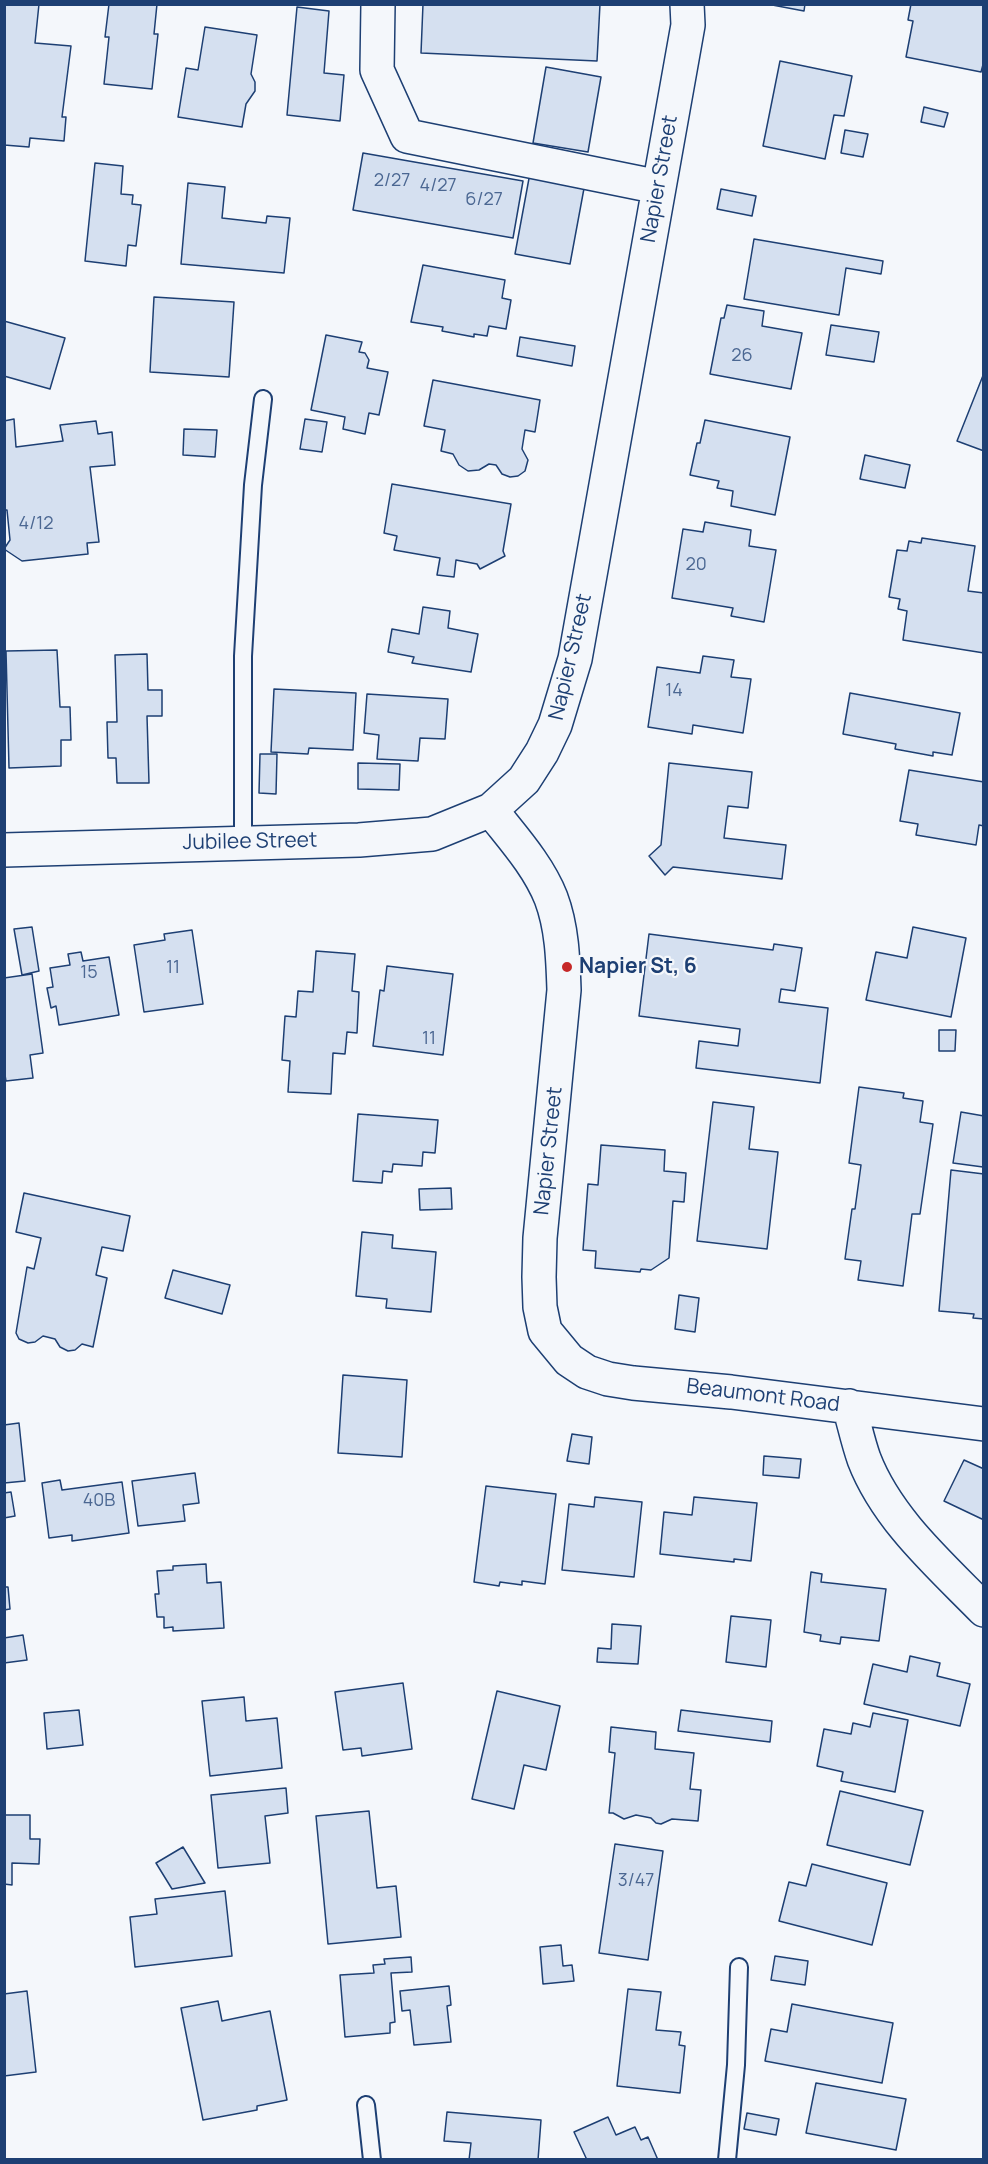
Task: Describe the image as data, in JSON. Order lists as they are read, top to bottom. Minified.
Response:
{"streets":{"street":["Napier Street","Jubilee Street","Beaumont Road"]},"crossings":[["Napier Street","Jubilee Street"],["Napier Street","Beaumont Road"]],"places":["Napier St, 6"],"house_numbers":["2/27","4/27","6/27","26","4/12","20","14","11","15","11","40B","3/47"]}
